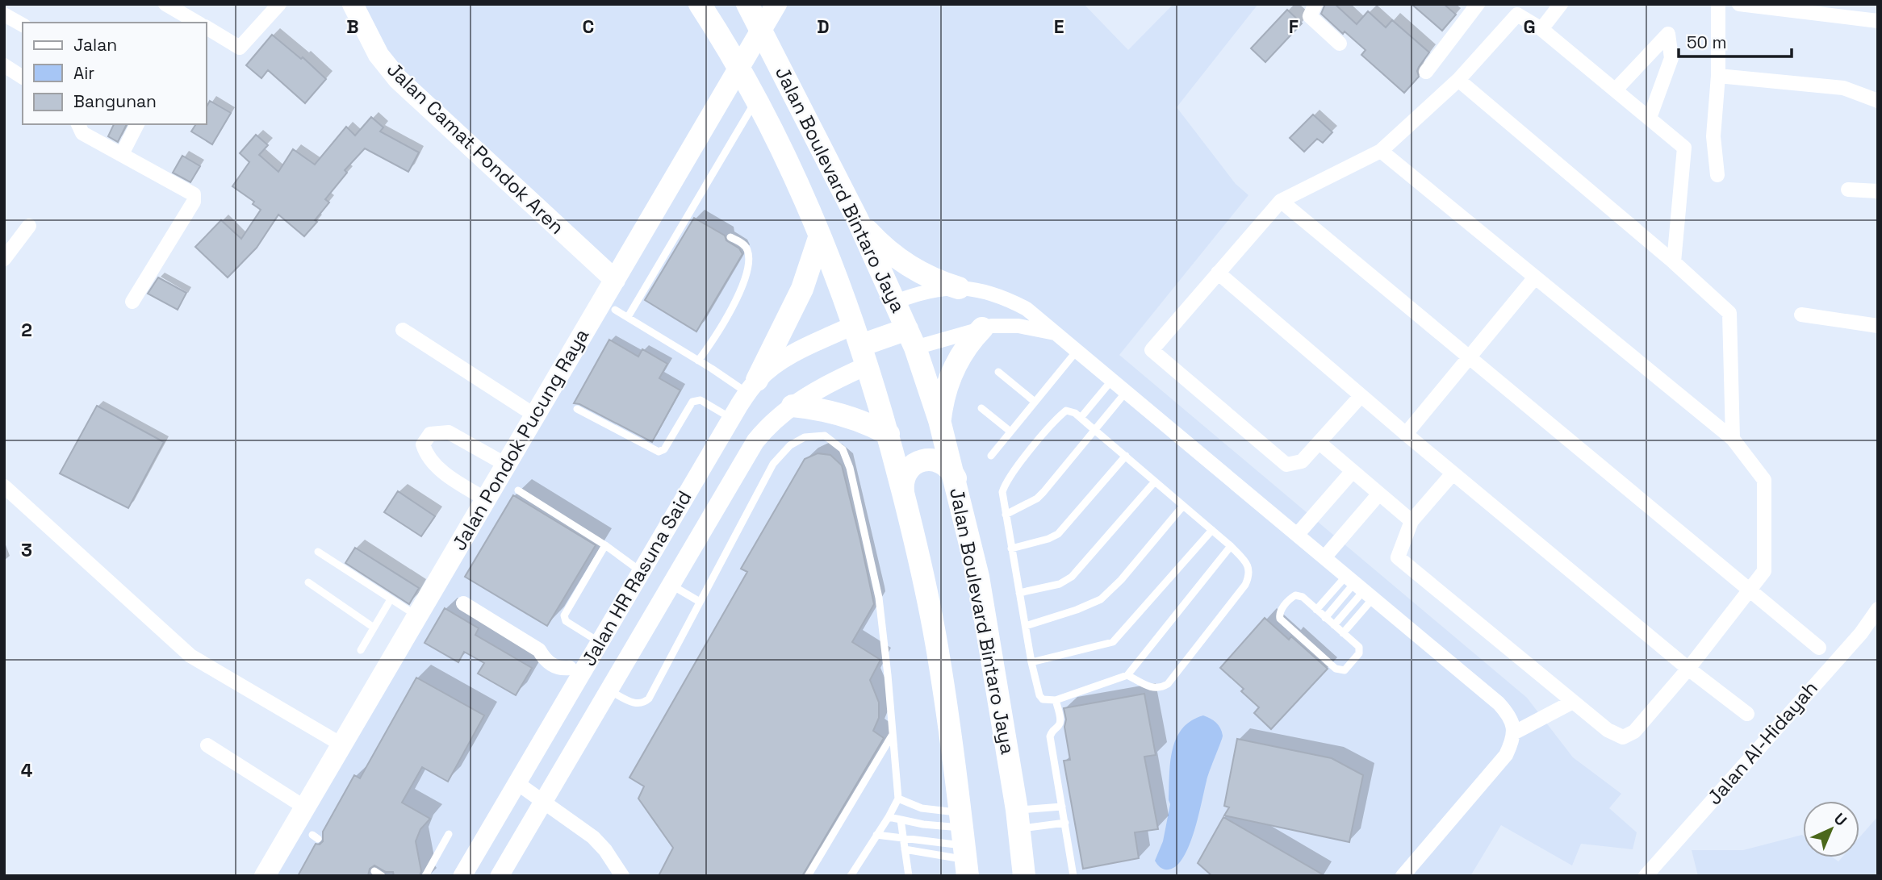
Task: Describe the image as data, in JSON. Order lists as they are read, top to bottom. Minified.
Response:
{"streets":{"main road":["Jalan Camat Pondok Aren","Jalan Boulevard Bintaro Jaya","Jalan Pondok Pucung Raya"],"street":["Jalan HR Rasuna Said","Jalan Al-Hidayah"]},"crossings":[["Jalan Camat Pondok Aren","Jalan Pondok Pucung Raya"],["Jalan Boulevard Bintaro Jaya","Jalan HR Rasuna Said"]],"legend":["Jalan","Air","Bangunan"],"scale_bar":"50 m","north":"top right","grid":{"columns":["B","C","D","E","F","G"],"rows":["2","3","4"]}}
